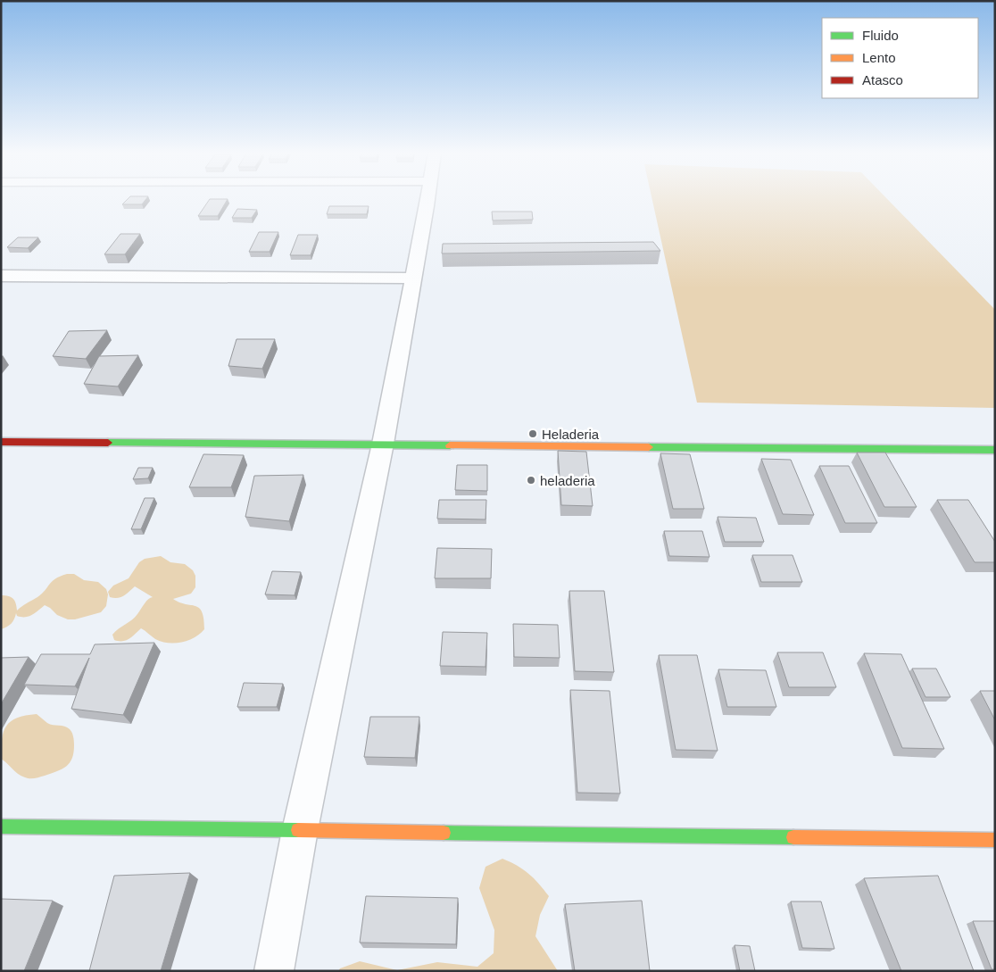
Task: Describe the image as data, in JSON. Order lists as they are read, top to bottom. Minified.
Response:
{"places":["Heladeria","heladeria"],"legend":["Fluido","Lento","Atasco"]}
